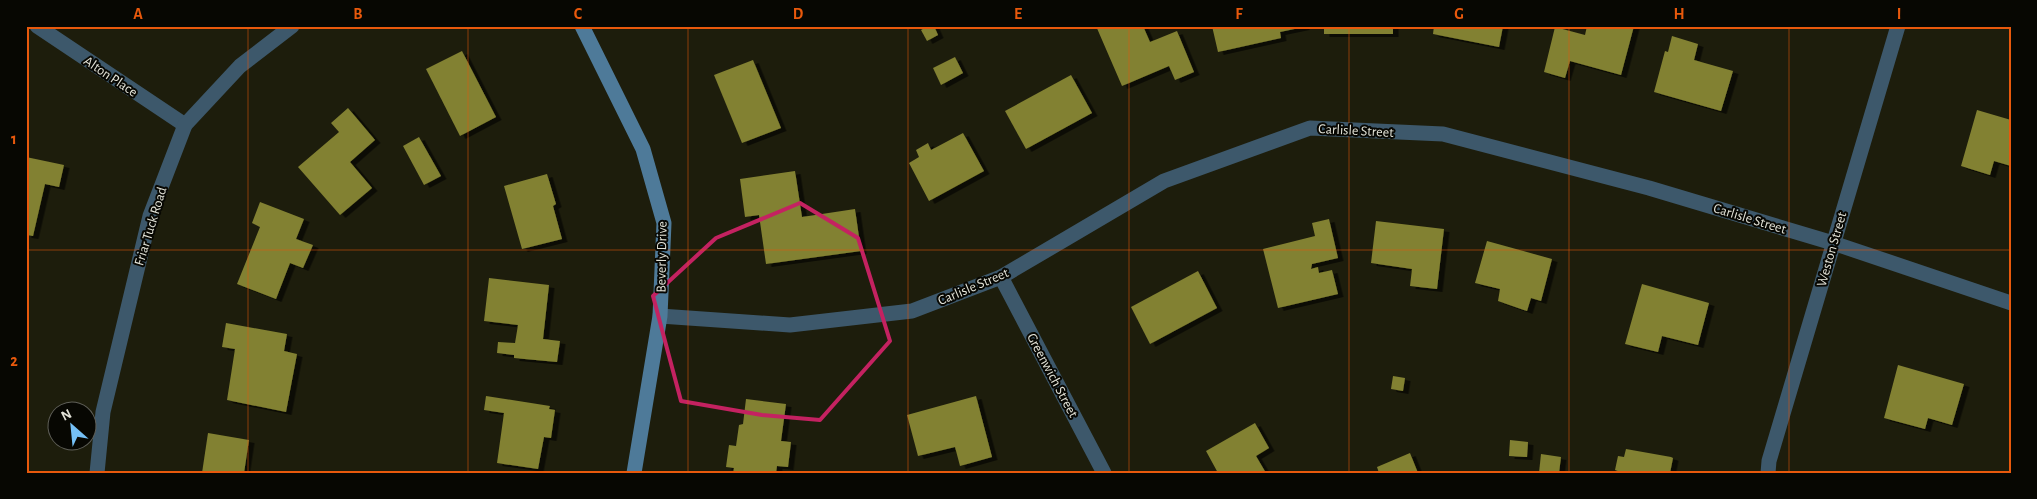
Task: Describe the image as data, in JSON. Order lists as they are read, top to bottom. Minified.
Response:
{"streets":{"street":["Alton Place","Carlisle Street","Friar Tuck Road","Weston Street","Beverly Drive","Greenwich Street"]},"crossings":[["Alton Place","Friar Tuck Road"],["Carlisle Street","Weston Street"],["Carlisle Street","Beverly Drive"],["Carlisle Street","Greenwich Street"]],"north":"top left","grid":{"columns":["A","B","C","D","E","F","G","H","I"],"rows":["1","2"]}}
